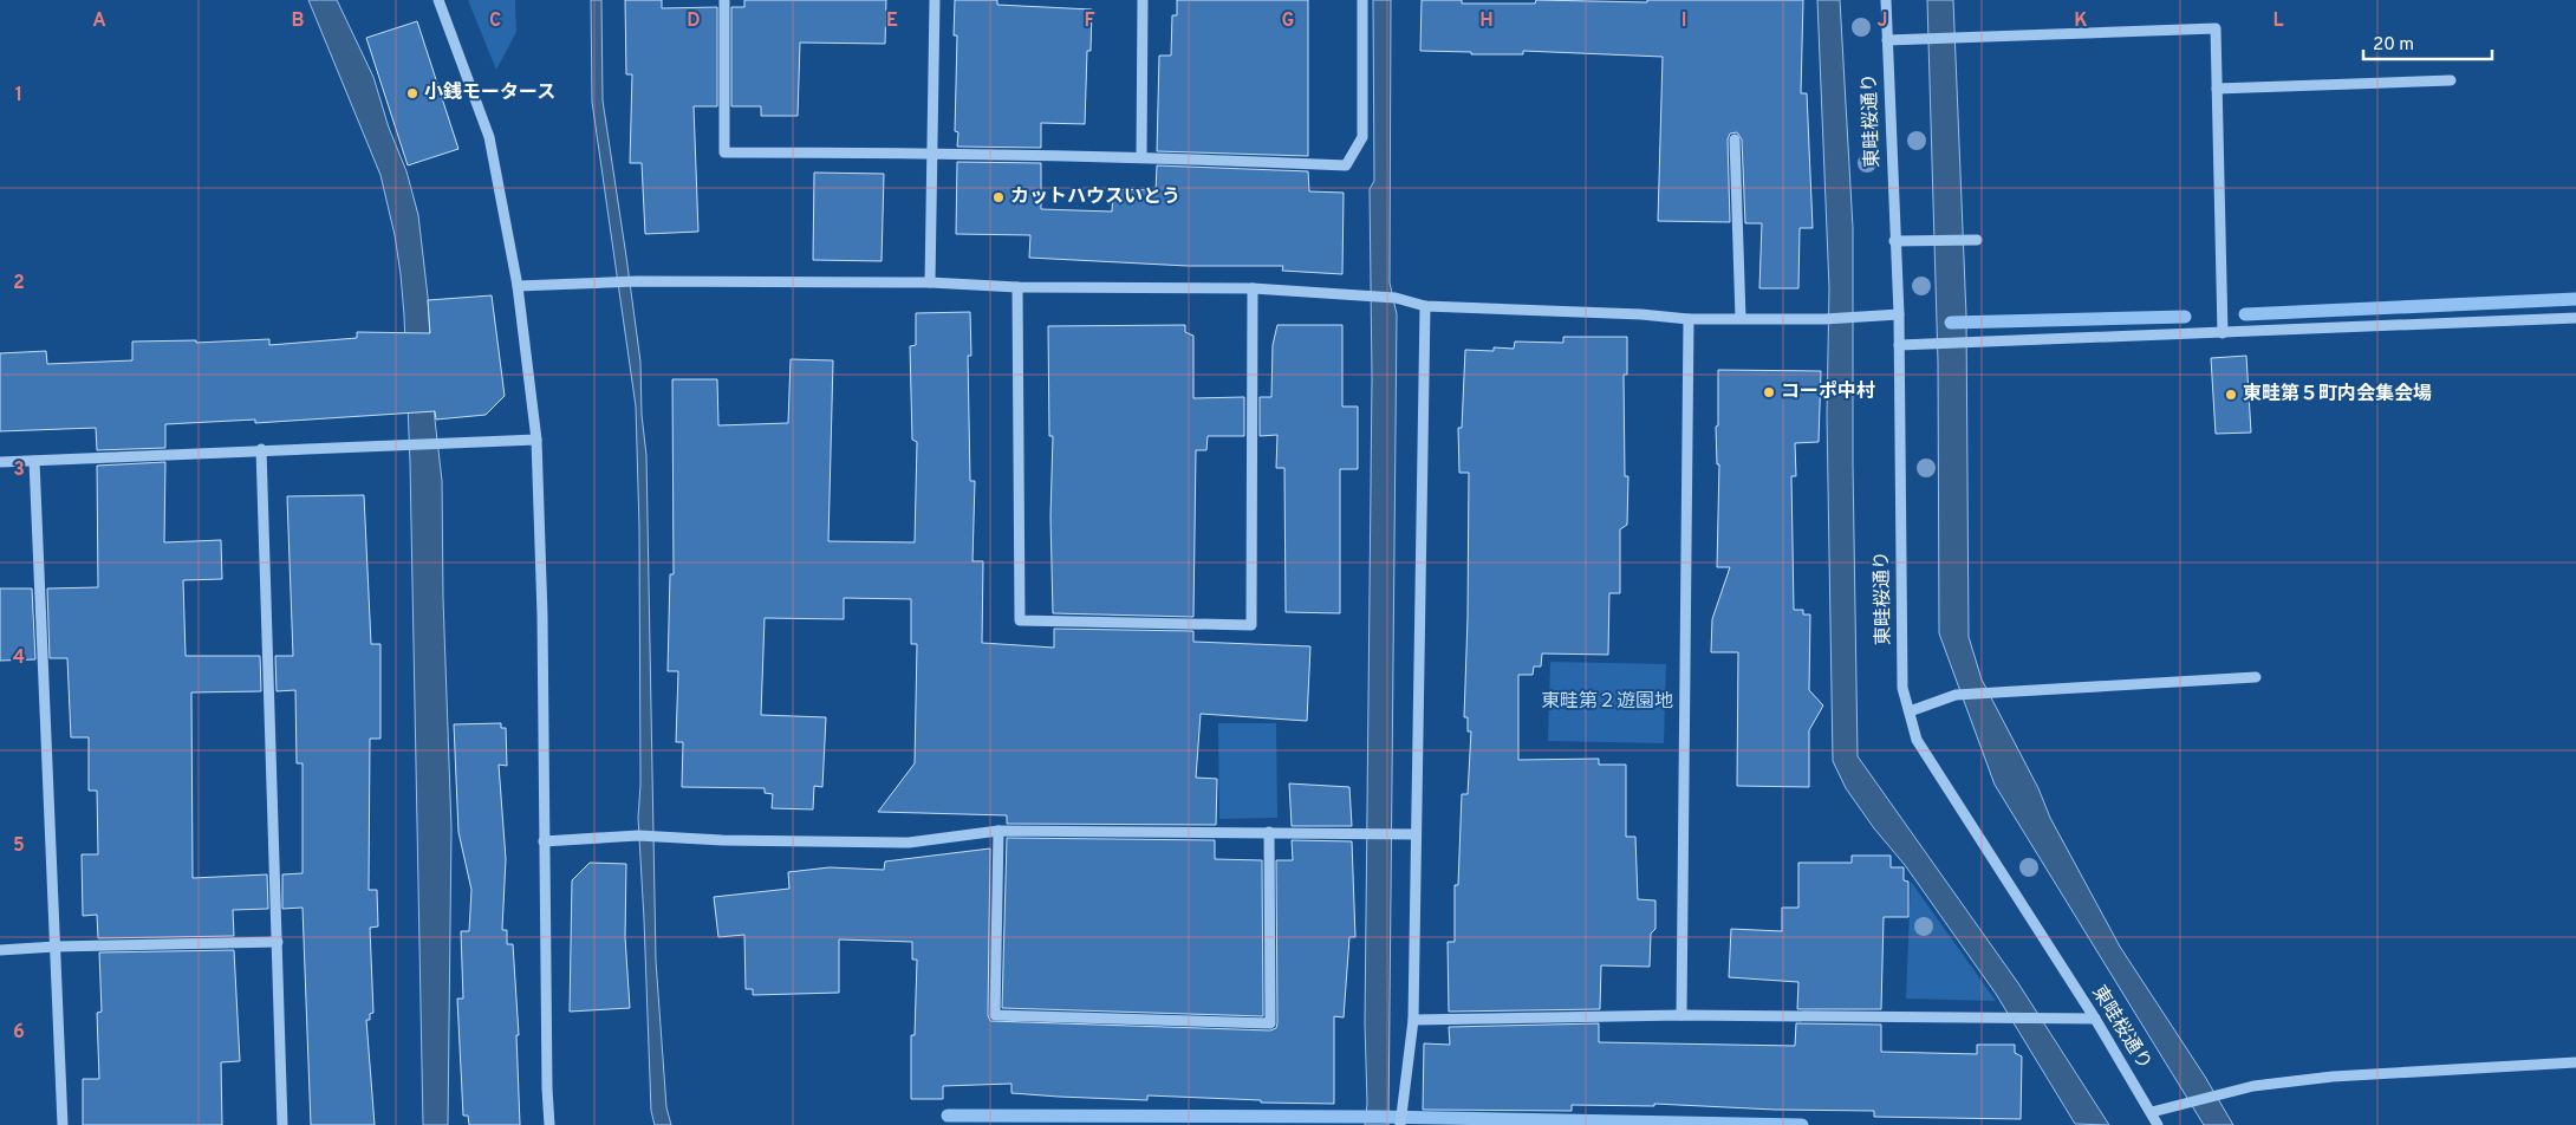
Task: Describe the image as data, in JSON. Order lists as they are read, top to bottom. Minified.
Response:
{"streets":{"street":["東畦桜通り"]},"parks":["東畦第２遊園地"],"places":["小銭モータース","カットハウスいとう","コーポ中村","東畦第５町内会集会場"],"scale_bar":"20 m","grid":{"columns":["A","B","C","D","E","F","G","H","I","J","K","L"],"rows":["1","2","3","4","5","6"]}}
